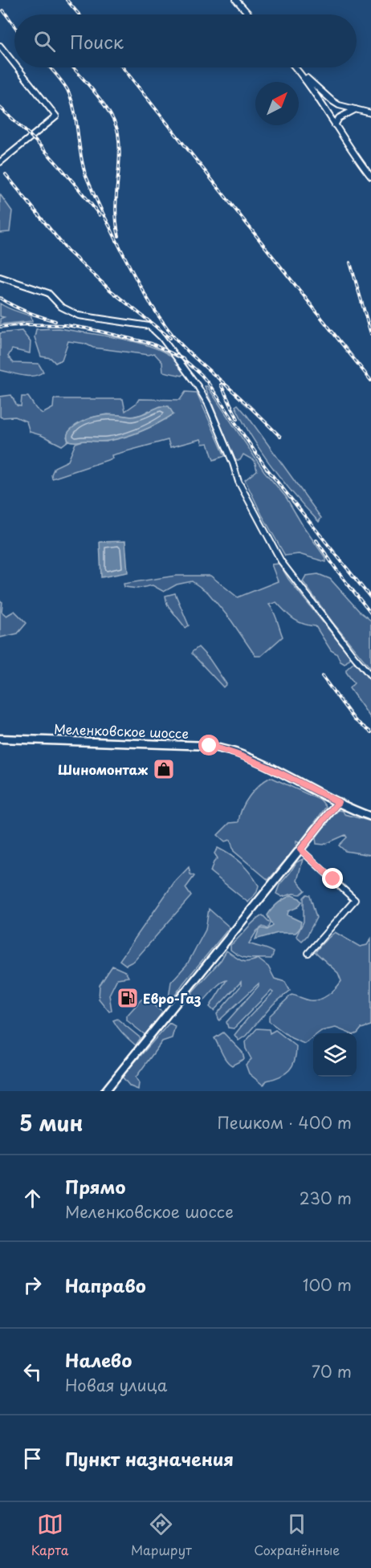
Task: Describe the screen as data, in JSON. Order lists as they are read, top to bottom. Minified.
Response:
{"streets":{"main road":["Меленковское шоссе"]},"places":{"shop":["Шиномонтаж"],"fuel station":["Евро-Газ"]},"north":"top right","page":{"search":"Поиск","heading":["5 мин","Пешком · 400 m"],"list":[["Прямо","Меленковское шоссе","230 m"],["Направо","100 m"],["Налево","Новая улица","70 m"],"Пункт назначения"],"nav":["Карта","Маршрут","Сохранённые"]}}
